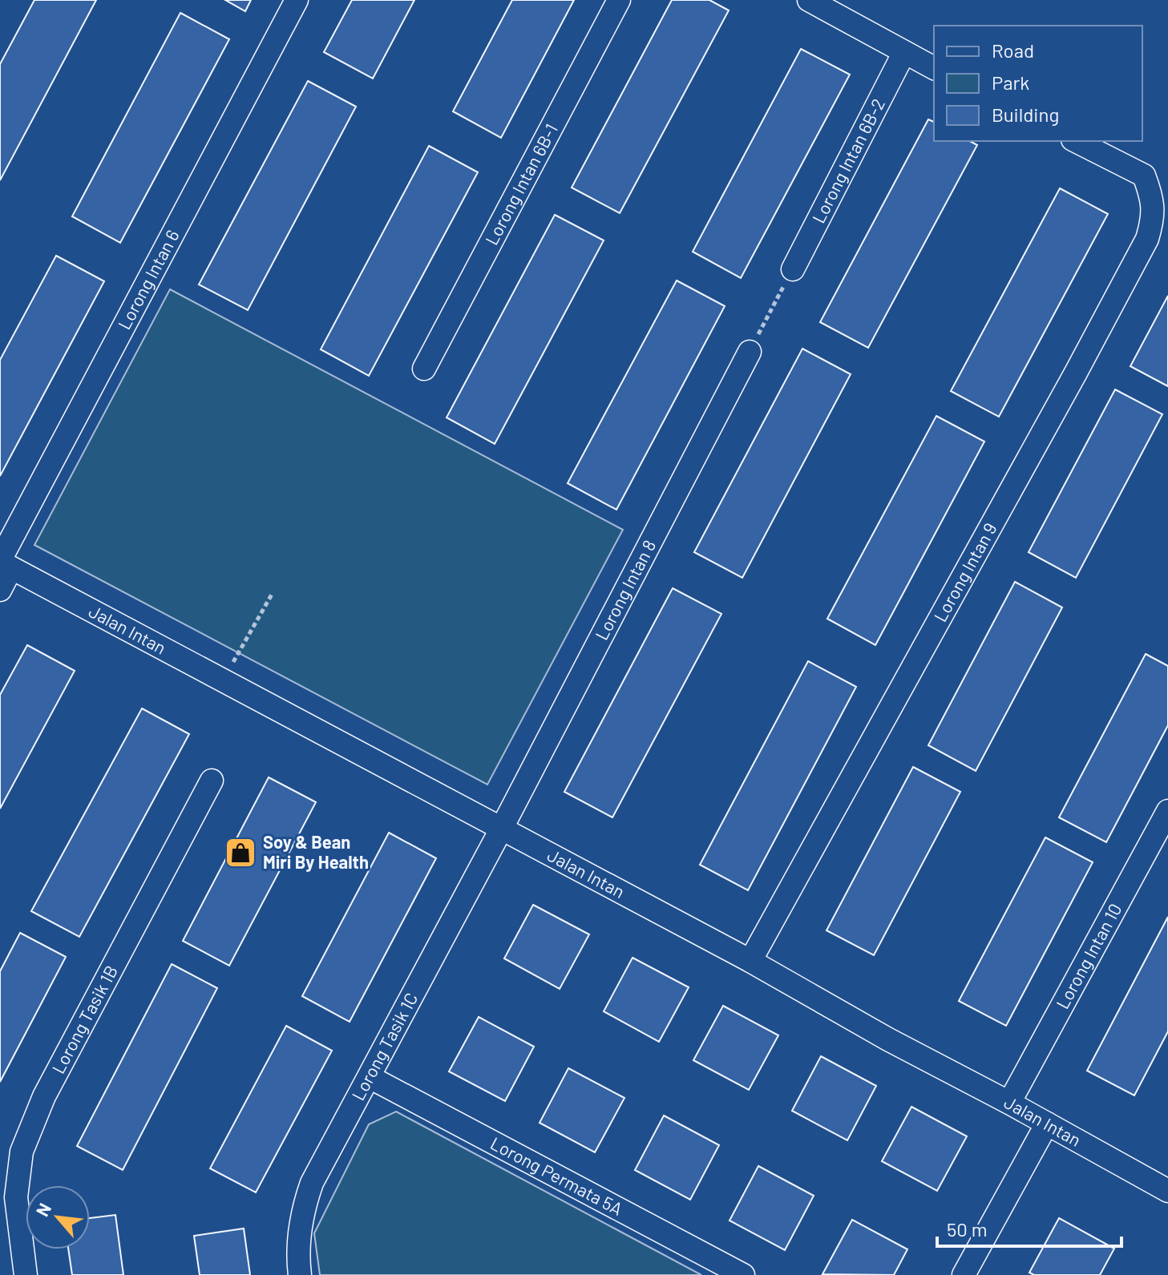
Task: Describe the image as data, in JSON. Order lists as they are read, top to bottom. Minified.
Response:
{"streets":{"street":["Lorong Intan 6B-2","Lorong Intan 6B-1","Lorong Intan 6","Lorong Intan 9","Lorong Intan 8","Jalan Intan","Lorong Intan 10","Lorong Tasik 1B","Lorong Tasik 1C","Lorong Permata 5A"]},"crossings":[["Lorong Intan 6","Jalan Intan"],["Lorong Intan 9","Jalan Intan"],["Lorong Intan 8","Jalan Intan"],["Lorong Intan 8","Lorong Tasik 1C"],["Jalan Intan","Lorong Intan 10"],["Jalan Intan","Lorong Tasik 1C"],["Lorong Tasik 1C","Lorong Permata 5A"]],"places":{"shop":["Soy & Bean Miri By Health"]},"legend":["Road","Park","Building"],"scale_bar":"50 m","north":"top left"}
